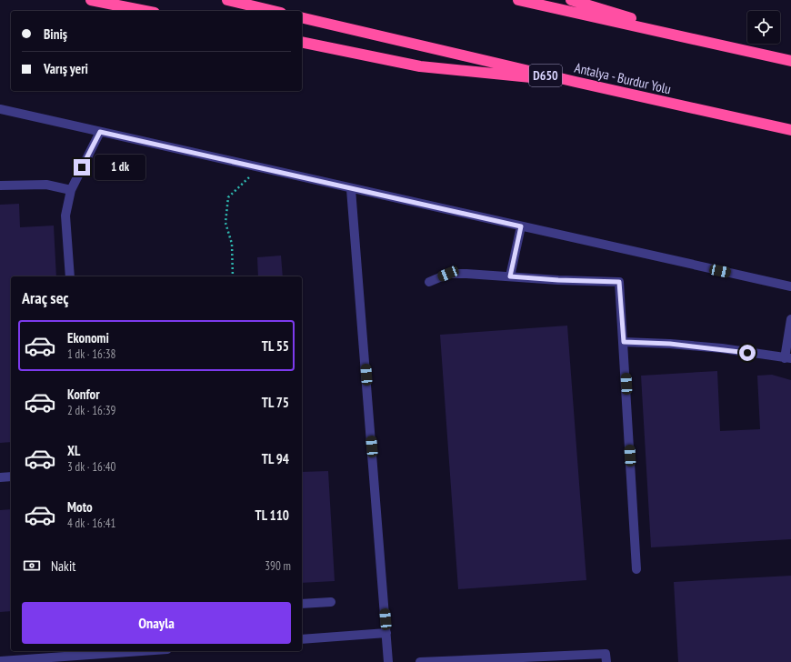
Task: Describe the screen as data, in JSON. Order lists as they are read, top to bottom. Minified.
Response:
{"streets":{"highway":["D650","Antalya - Burdur Yolu"]},"page":{"banner":["Biniş","Varış yeri"],"bubble":"1 dk","heading":"Araç seç","list":[{"name":"Ekonomi","note":"1 dk · 16:38","value":"TL 55"},{"name":"Konfor","note":"2 dk · 16:39","value":"TL 75"},{"name":"XL","note":"3 dk · 16:40","value":"TL 94"},{"name":"Moto","note":"4 dk · 16:41","value":"TL 110"}],"pay":["Nakit","390 m"],"buttons":"Onayla"}}
